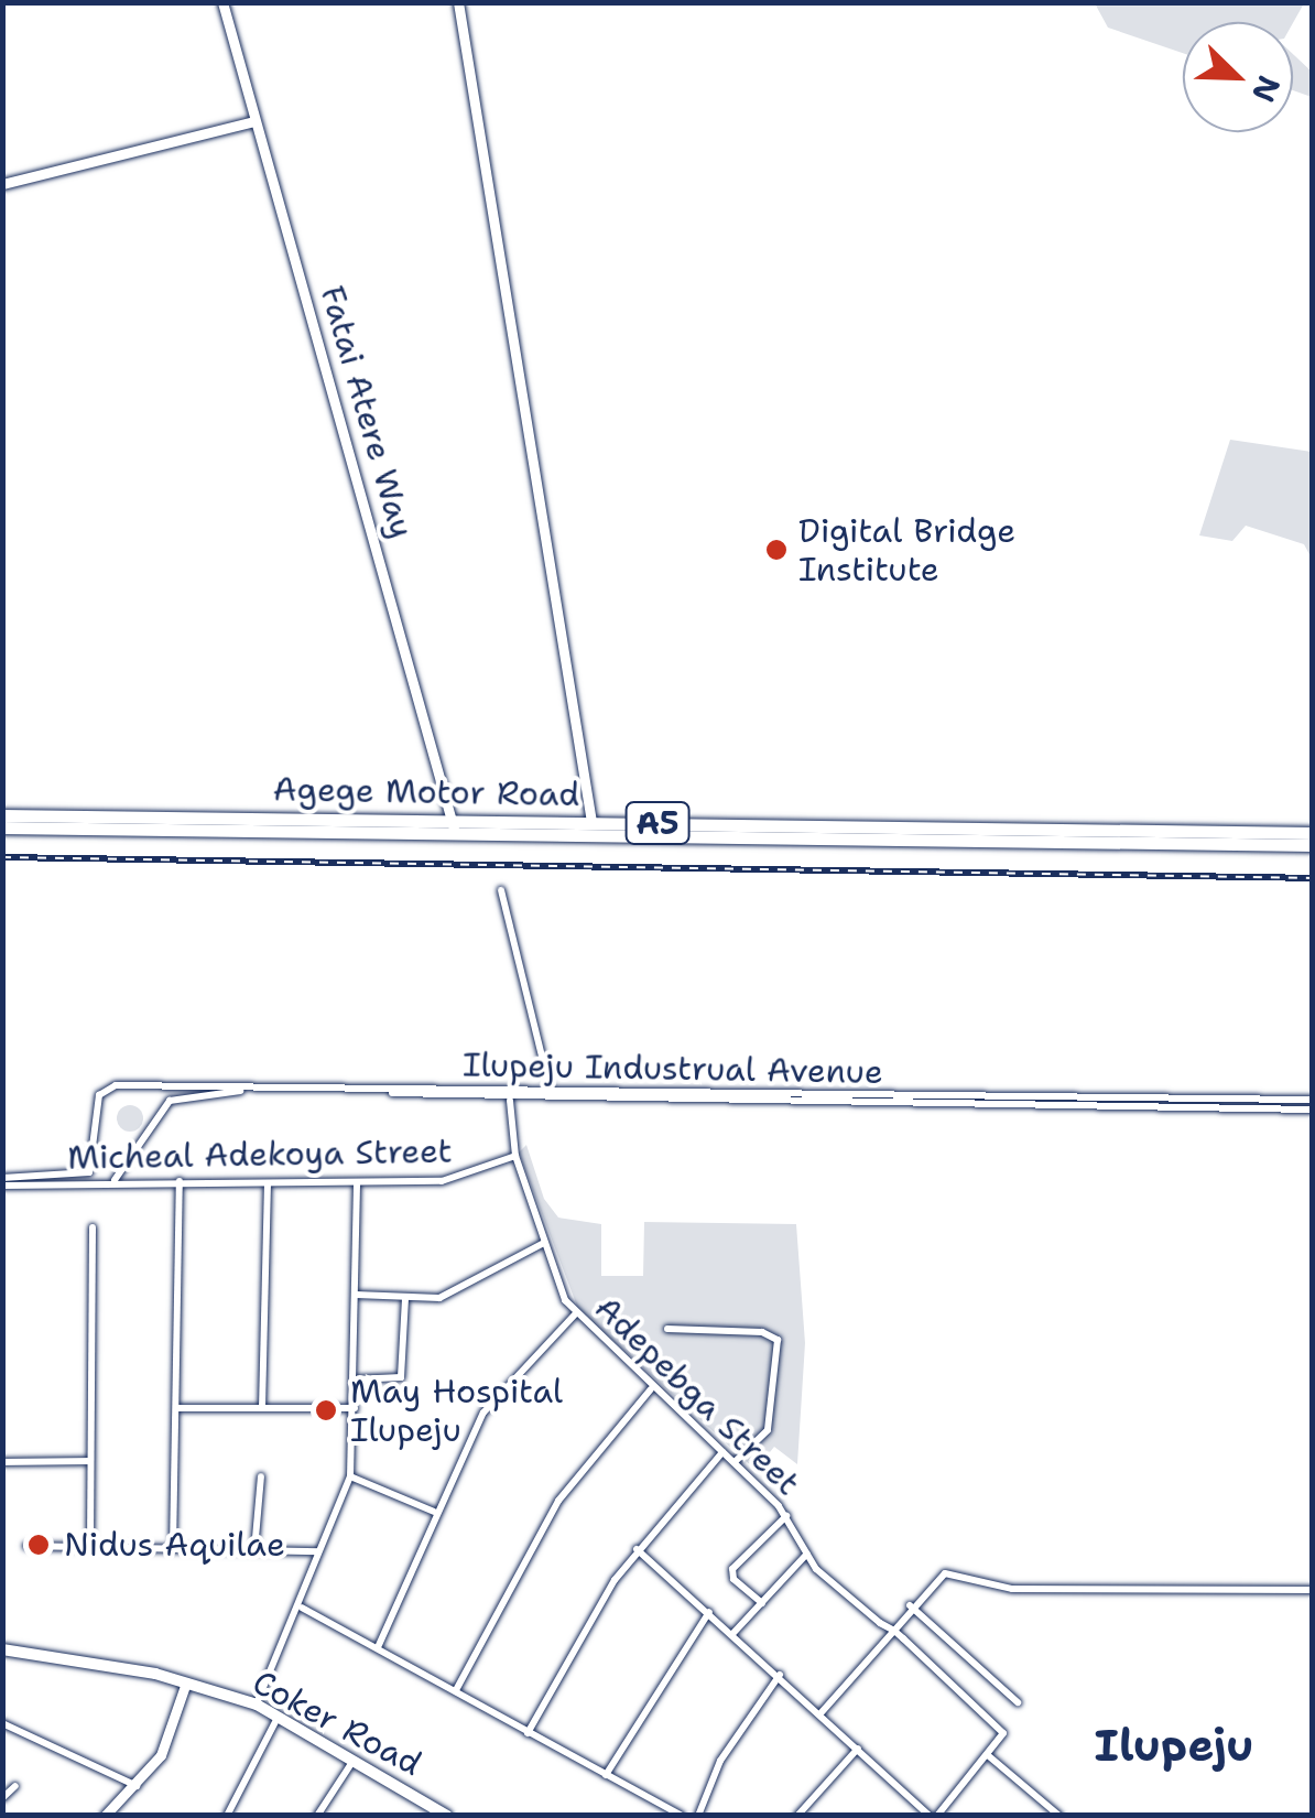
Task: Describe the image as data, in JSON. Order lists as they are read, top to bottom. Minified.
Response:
{"streets":{"highway":["Agege Motor Road","A5"],"main road":["Coker Road"],"street":["Fatai Atere Way","Ilupeju Industrual Avenue","Micheal Adekoya Street","Adepebga Street"]},"crossings":[["Fatai Atere Way","Agege Motor Road"],["Ilupeju Industrual Avenue","Micheal Adekoya Street"],["Ilupeju Industrual Avenue","Adepebga Street"],["Micheal Adekoya Street","Adepebga Street"]],"districts":["Ilupeju"],"places":["Digital Bridge Institute","May Hospital Ilupeju","Nidus Aquilae"],"north":"bottom right"}
